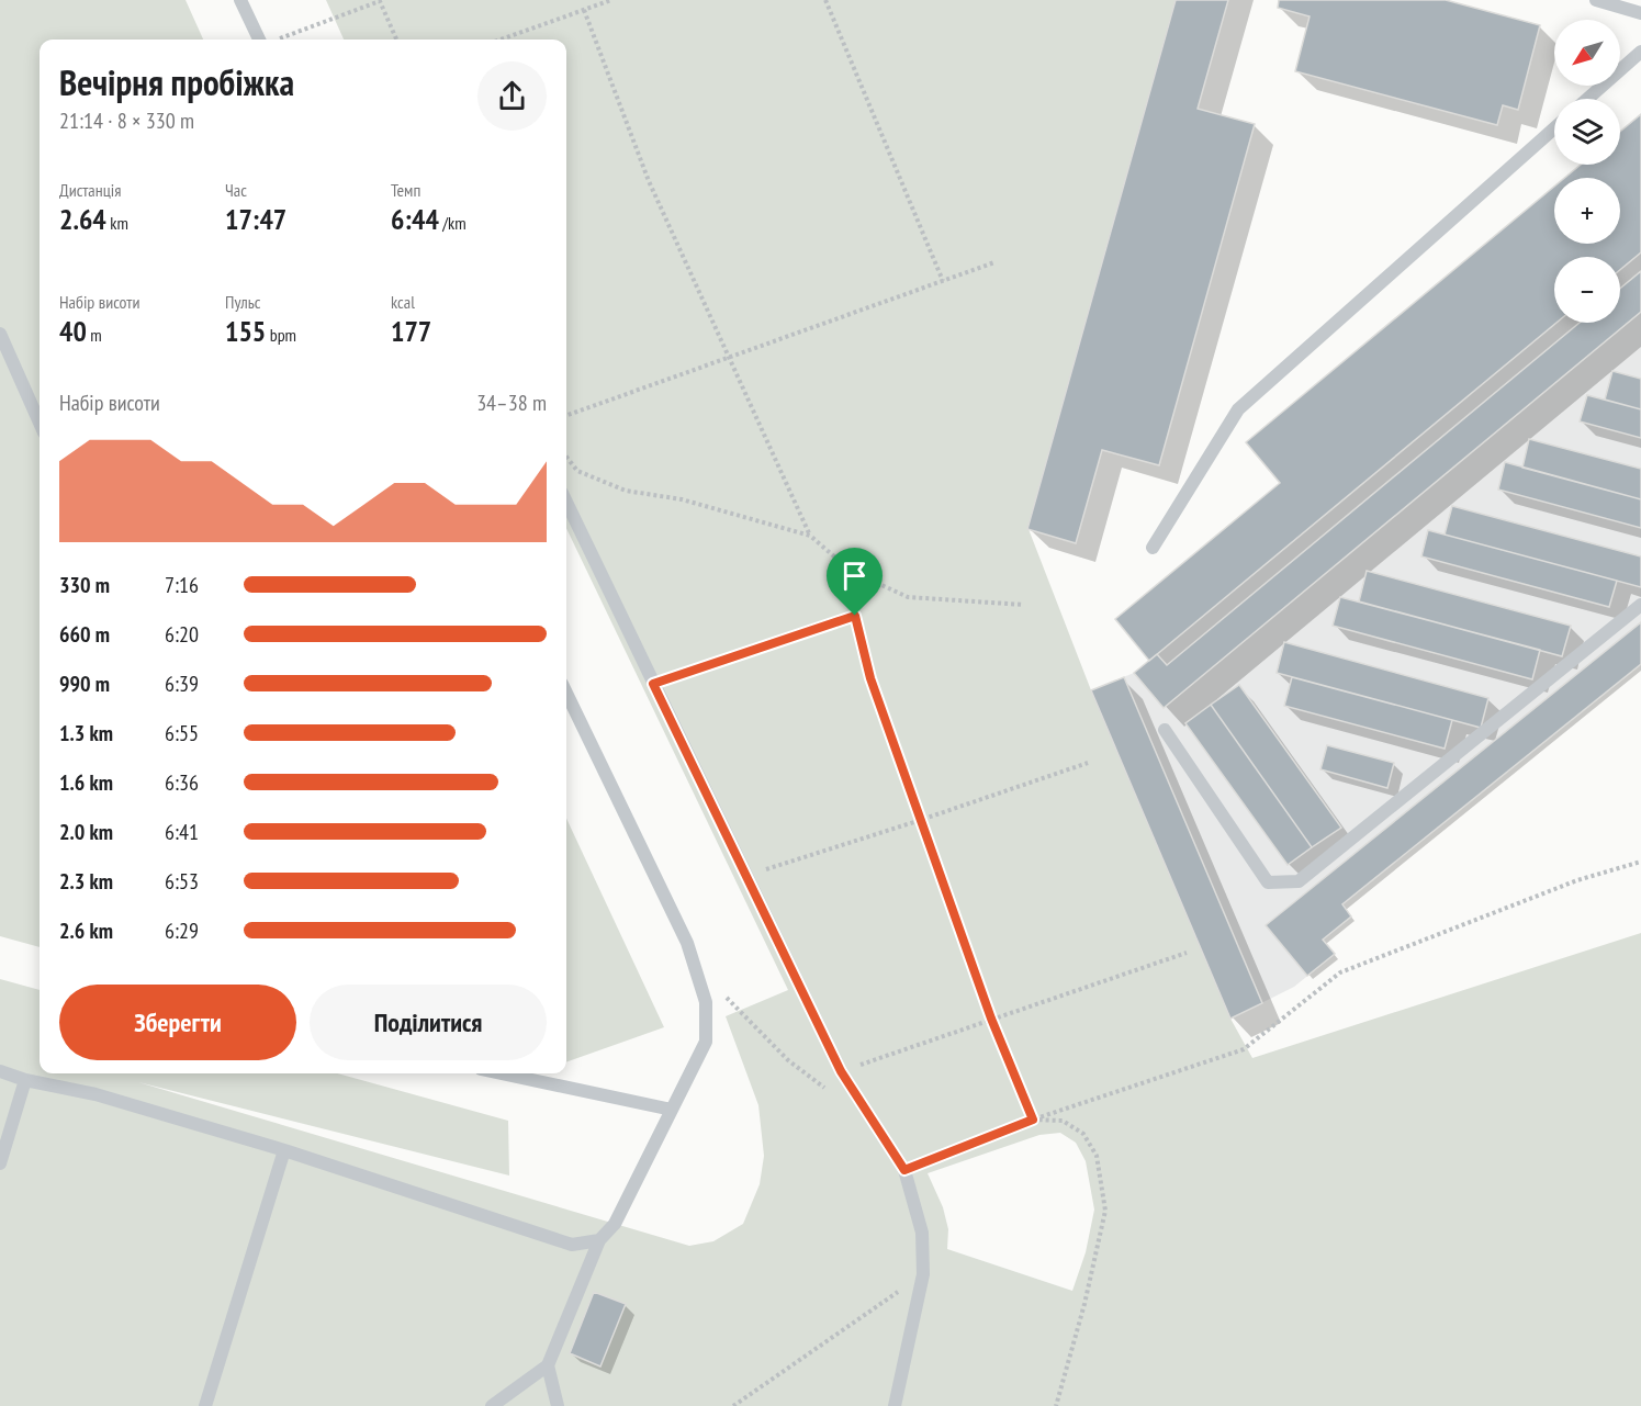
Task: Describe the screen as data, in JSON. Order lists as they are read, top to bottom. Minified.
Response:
{"north":"bottom left","page":{"map_buttons":["+","−"],"heading":["Вечірня пробіжка","21:14 · 8 × 330 m"],"stats":[["Дистанція","2.64 km"],["Час","17:47"],["Темп","6:44 /km"],["Набір висоти","40 m"],["Пульс","155 bpm"],["kcal","177"]],"chart":["Набір висоти","34–38 m"],"list":[{"name":"330 m","note":"7:16"},{"name":"660 m","note":"6:20"},{"name":"990 m","note":"6:39"},{"name":"1.3 km","note":"6:55"},{"name":"1.6 km","note":"6:36"},{"name":"2.0 km","note":"6:41"},{"name":"2.3 km","note":"6:53"},{"name":"2.6 km","note":"6:29"}],"buttons":["Зберегти","Поділитися"]}}
